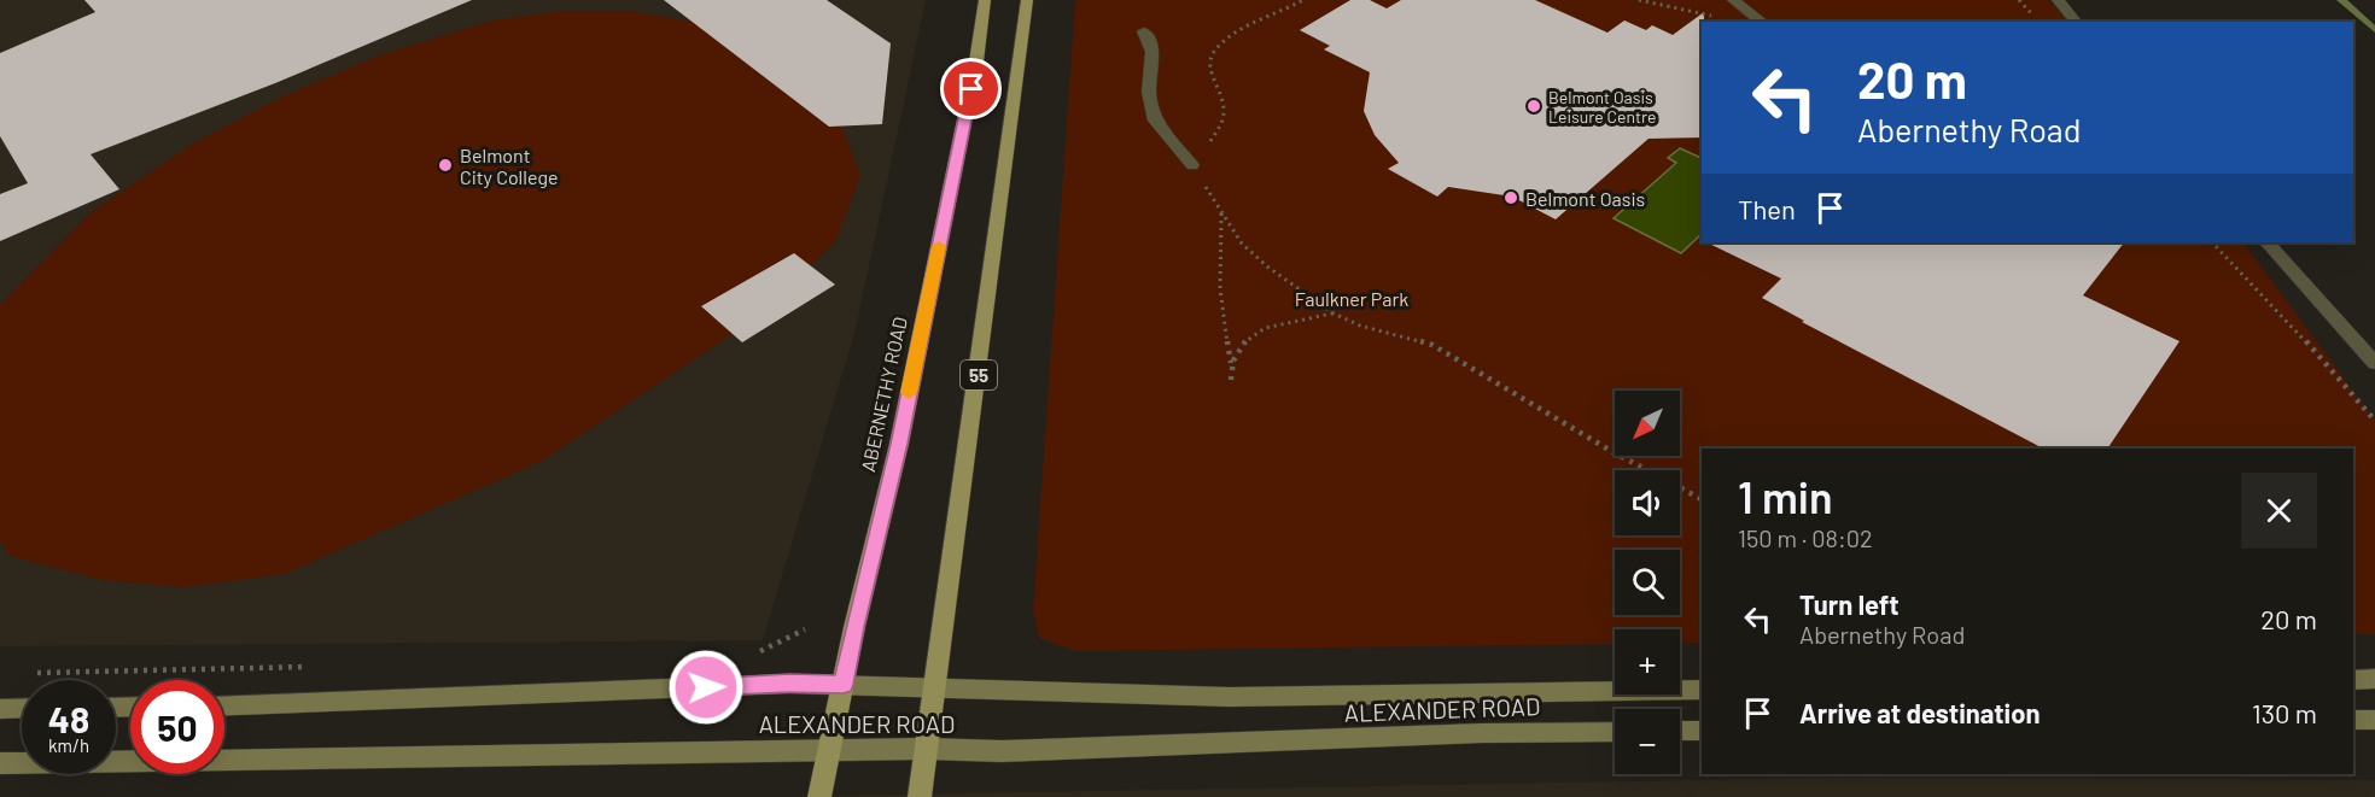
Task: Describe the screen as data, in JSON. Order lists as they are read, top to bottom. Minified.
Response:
{"streets":{"main road":["55","ABERNETHY ROAD","ALEXANDER ROAD"]},"crossings":[["55","ALEXANDER ROAD"],["ABERNETHY ROAD","ALEXANDER ROAD"]],"parks":["Faulkner Park"],"places":["Belmont Oasis Leisure Centre","Belmont City College","Belmont Oasis"],"north":"bottom left","page":{"turn":["20 m","Abernethy Road"],"then":"Then","map_buttons":["+","−"],"heading":["1 min","150 m · 08:02"],"list":[{"name":"Turn left","note":"Abernethy Road","value":"20 m"},{"name":"Arrive at destination","value":"130 m"}],"speed":"48 km/h","limit":"50"}}
